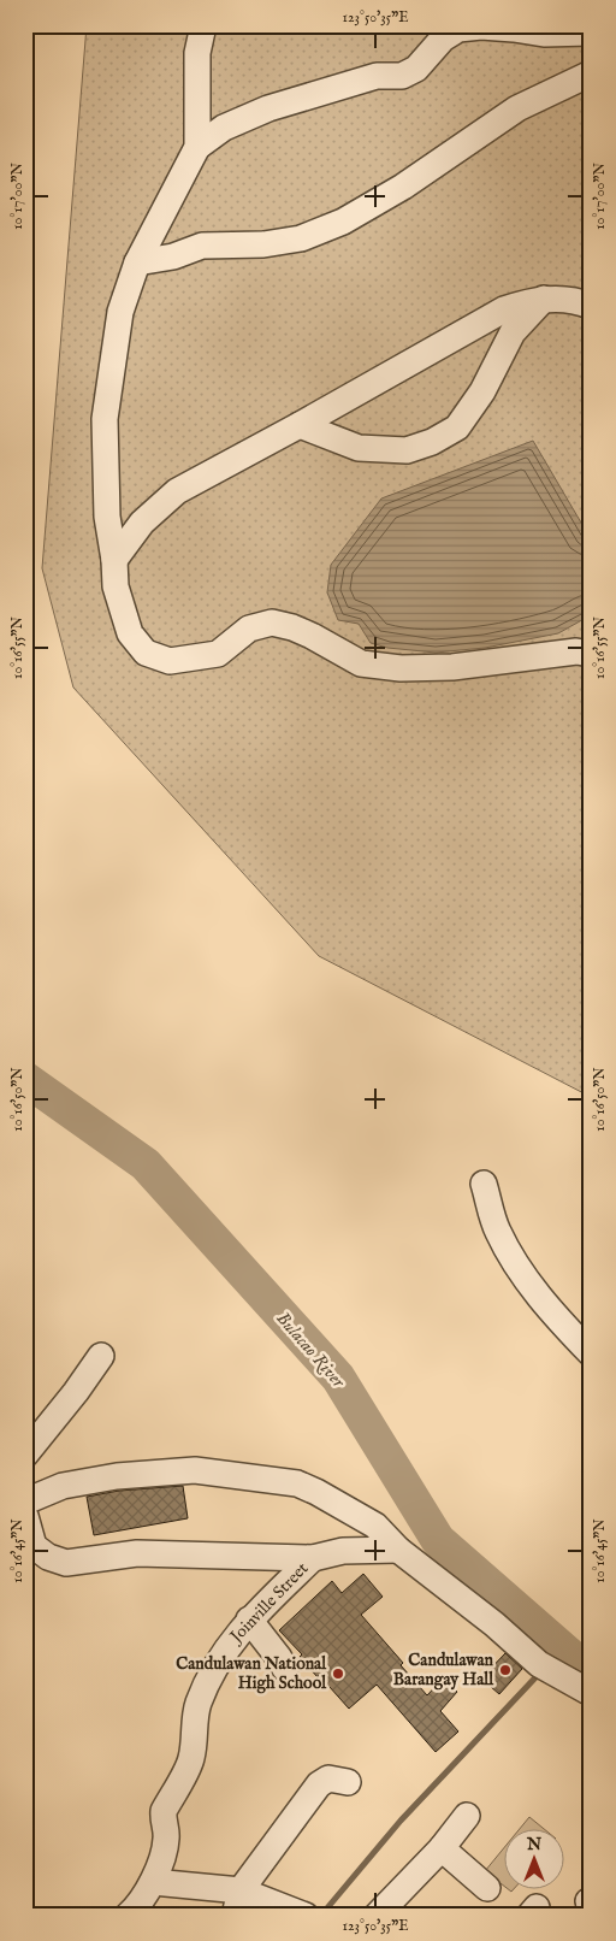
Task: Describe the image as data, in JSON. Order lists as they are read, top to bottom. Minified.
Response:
{"streets":{"street":["Joinville Street"]},"water":["Bulacao River"],"places":["Candulawan Barangay Hall","Candulawan National High School"],"north":"top","coordinates":["123°50'35\"E","10°17'00\"N","10°16'55\"N","10°16'50\"N","10°16'45\"N"]}
